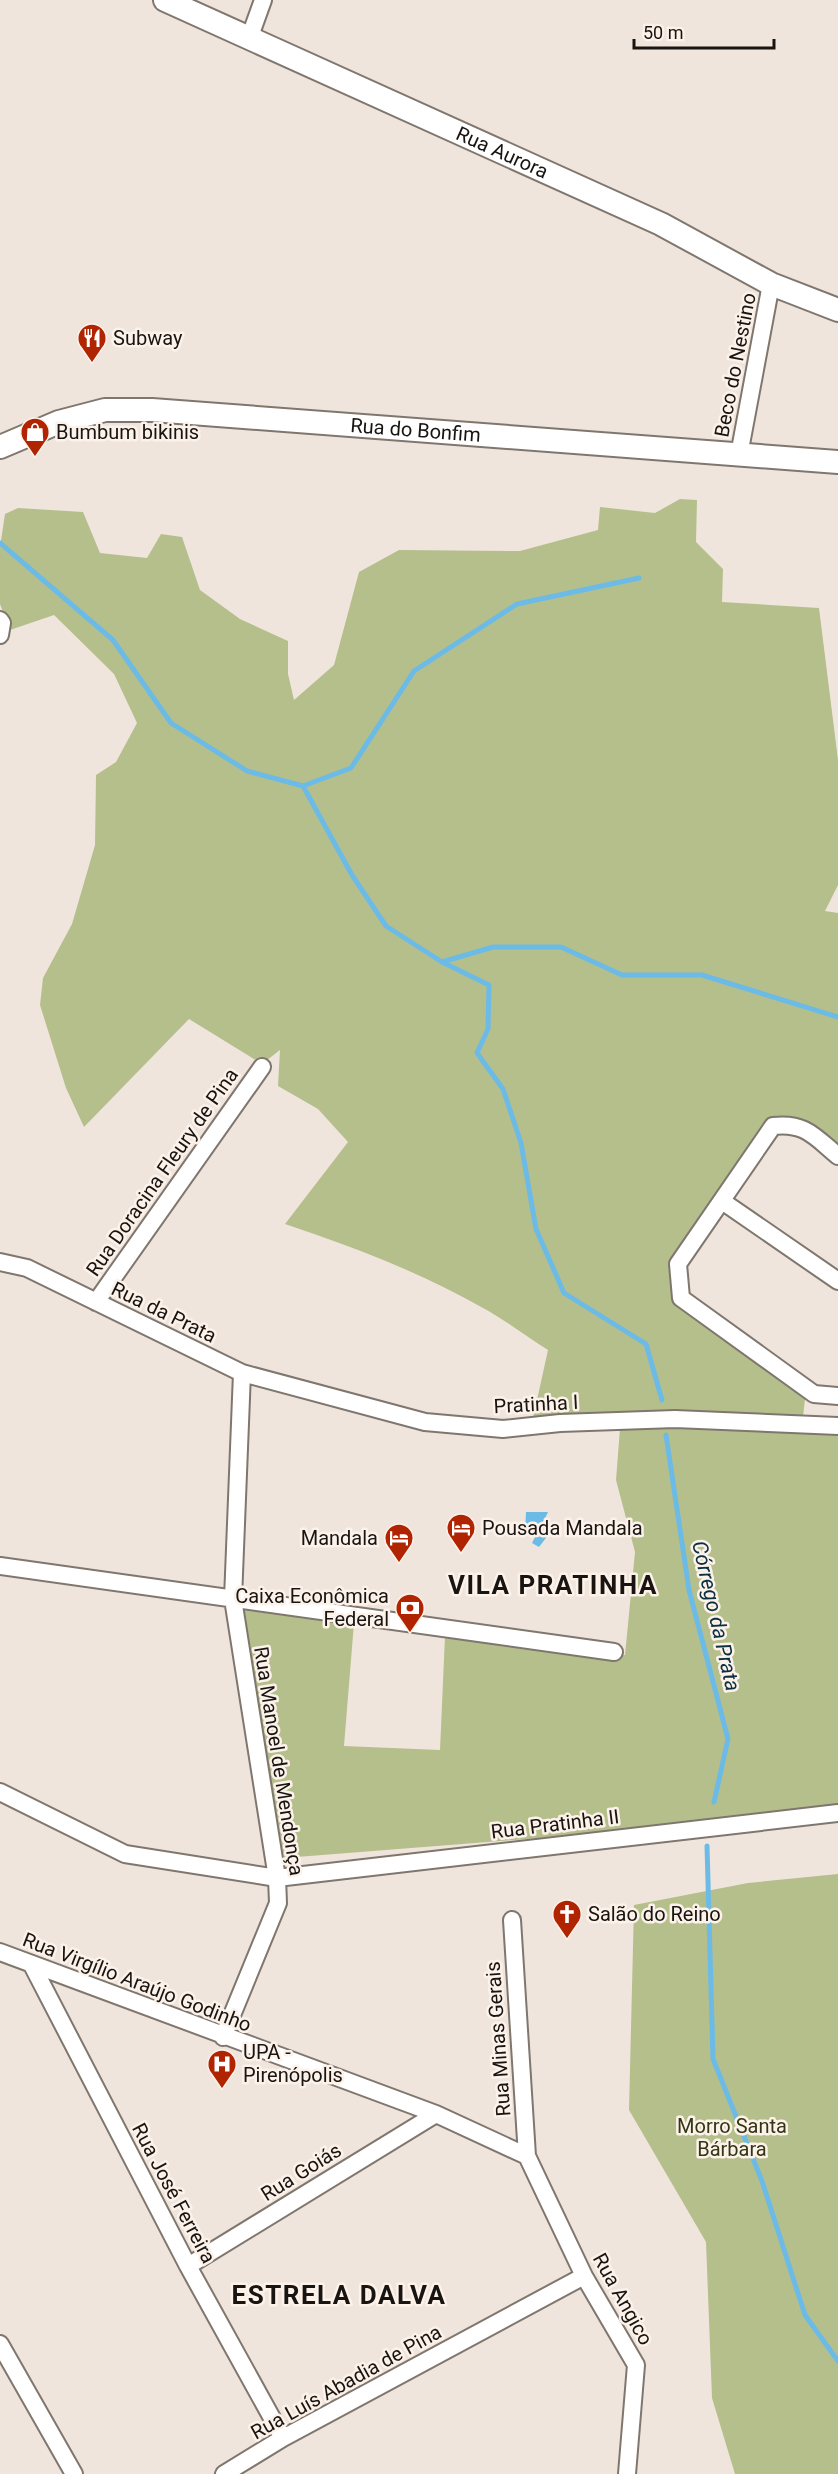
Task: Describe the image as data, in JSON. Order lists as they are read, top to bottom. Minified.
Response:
{"streets":{"main road":["Rua Aurora","Rua do Bonfim"],"street":["Beco do Nestino","Rua Doracina Fleury de Pina","Rua da Prata","Pratinha I","Rua Manoel de Mendonça","Rua Pratinha II","Rua Virgílio Araújo Godinho","Rua Minas Gerais","Rua Goiás","Rua José Ferreira","Rua Angico","Rua Luís Abadia de Pina"]},"crossings":[["Rua Aurora","Beco do Nestino"],["Beco do Nestino","Rua do Bonfim"],["Rua Doracina Fleury de Pina","Rua da Prata"],["Rua da Prata","Pratinha I"],["Rua da Prata","Rua Manoel de Mendonça"],["Pratinha I","Rua Manoel de Mendonça"],["Rua Manoel de Mendonça","Rua Pratinha II"],["Rua Manoel de Mendonça","Rua Virgílio Araújo Godinho"],["Rua Virgílio Araújo Godinho","Rua Minas Gerais"],["Rua Virgílio Araújo Godinho","Rua Goiás"],["Rua Virgílio Araújo Godinho","Rua José Ferreira"],["Rua Virgílio Araújo Godinho","Rua Angico"],["Rua Minas Gerais","Rua Angico"],["Rua Goiás","Rua José Ferreira"],["Rua José Ferreira","Rua Luís Abadia de Pina"],["Rua Angico","Rua Luís Abadia de Pina"]],"districts":["VILA PRATINHA","ESTRELA DALVA"],"water":["Córrego da Prata"],"parks":["Morro Santa Bárbara"],"places":{"restaurant":["Subway"],"shop":["Bumbum bikinis"],"hotel":["Pousada Mandala","Mandala"],"bank":["Caixa Econômica Federal"],"church":["Salão do Reino"],"hospital":["UPA - Pirenópolis"]},"scale_bar":"50 m"}
